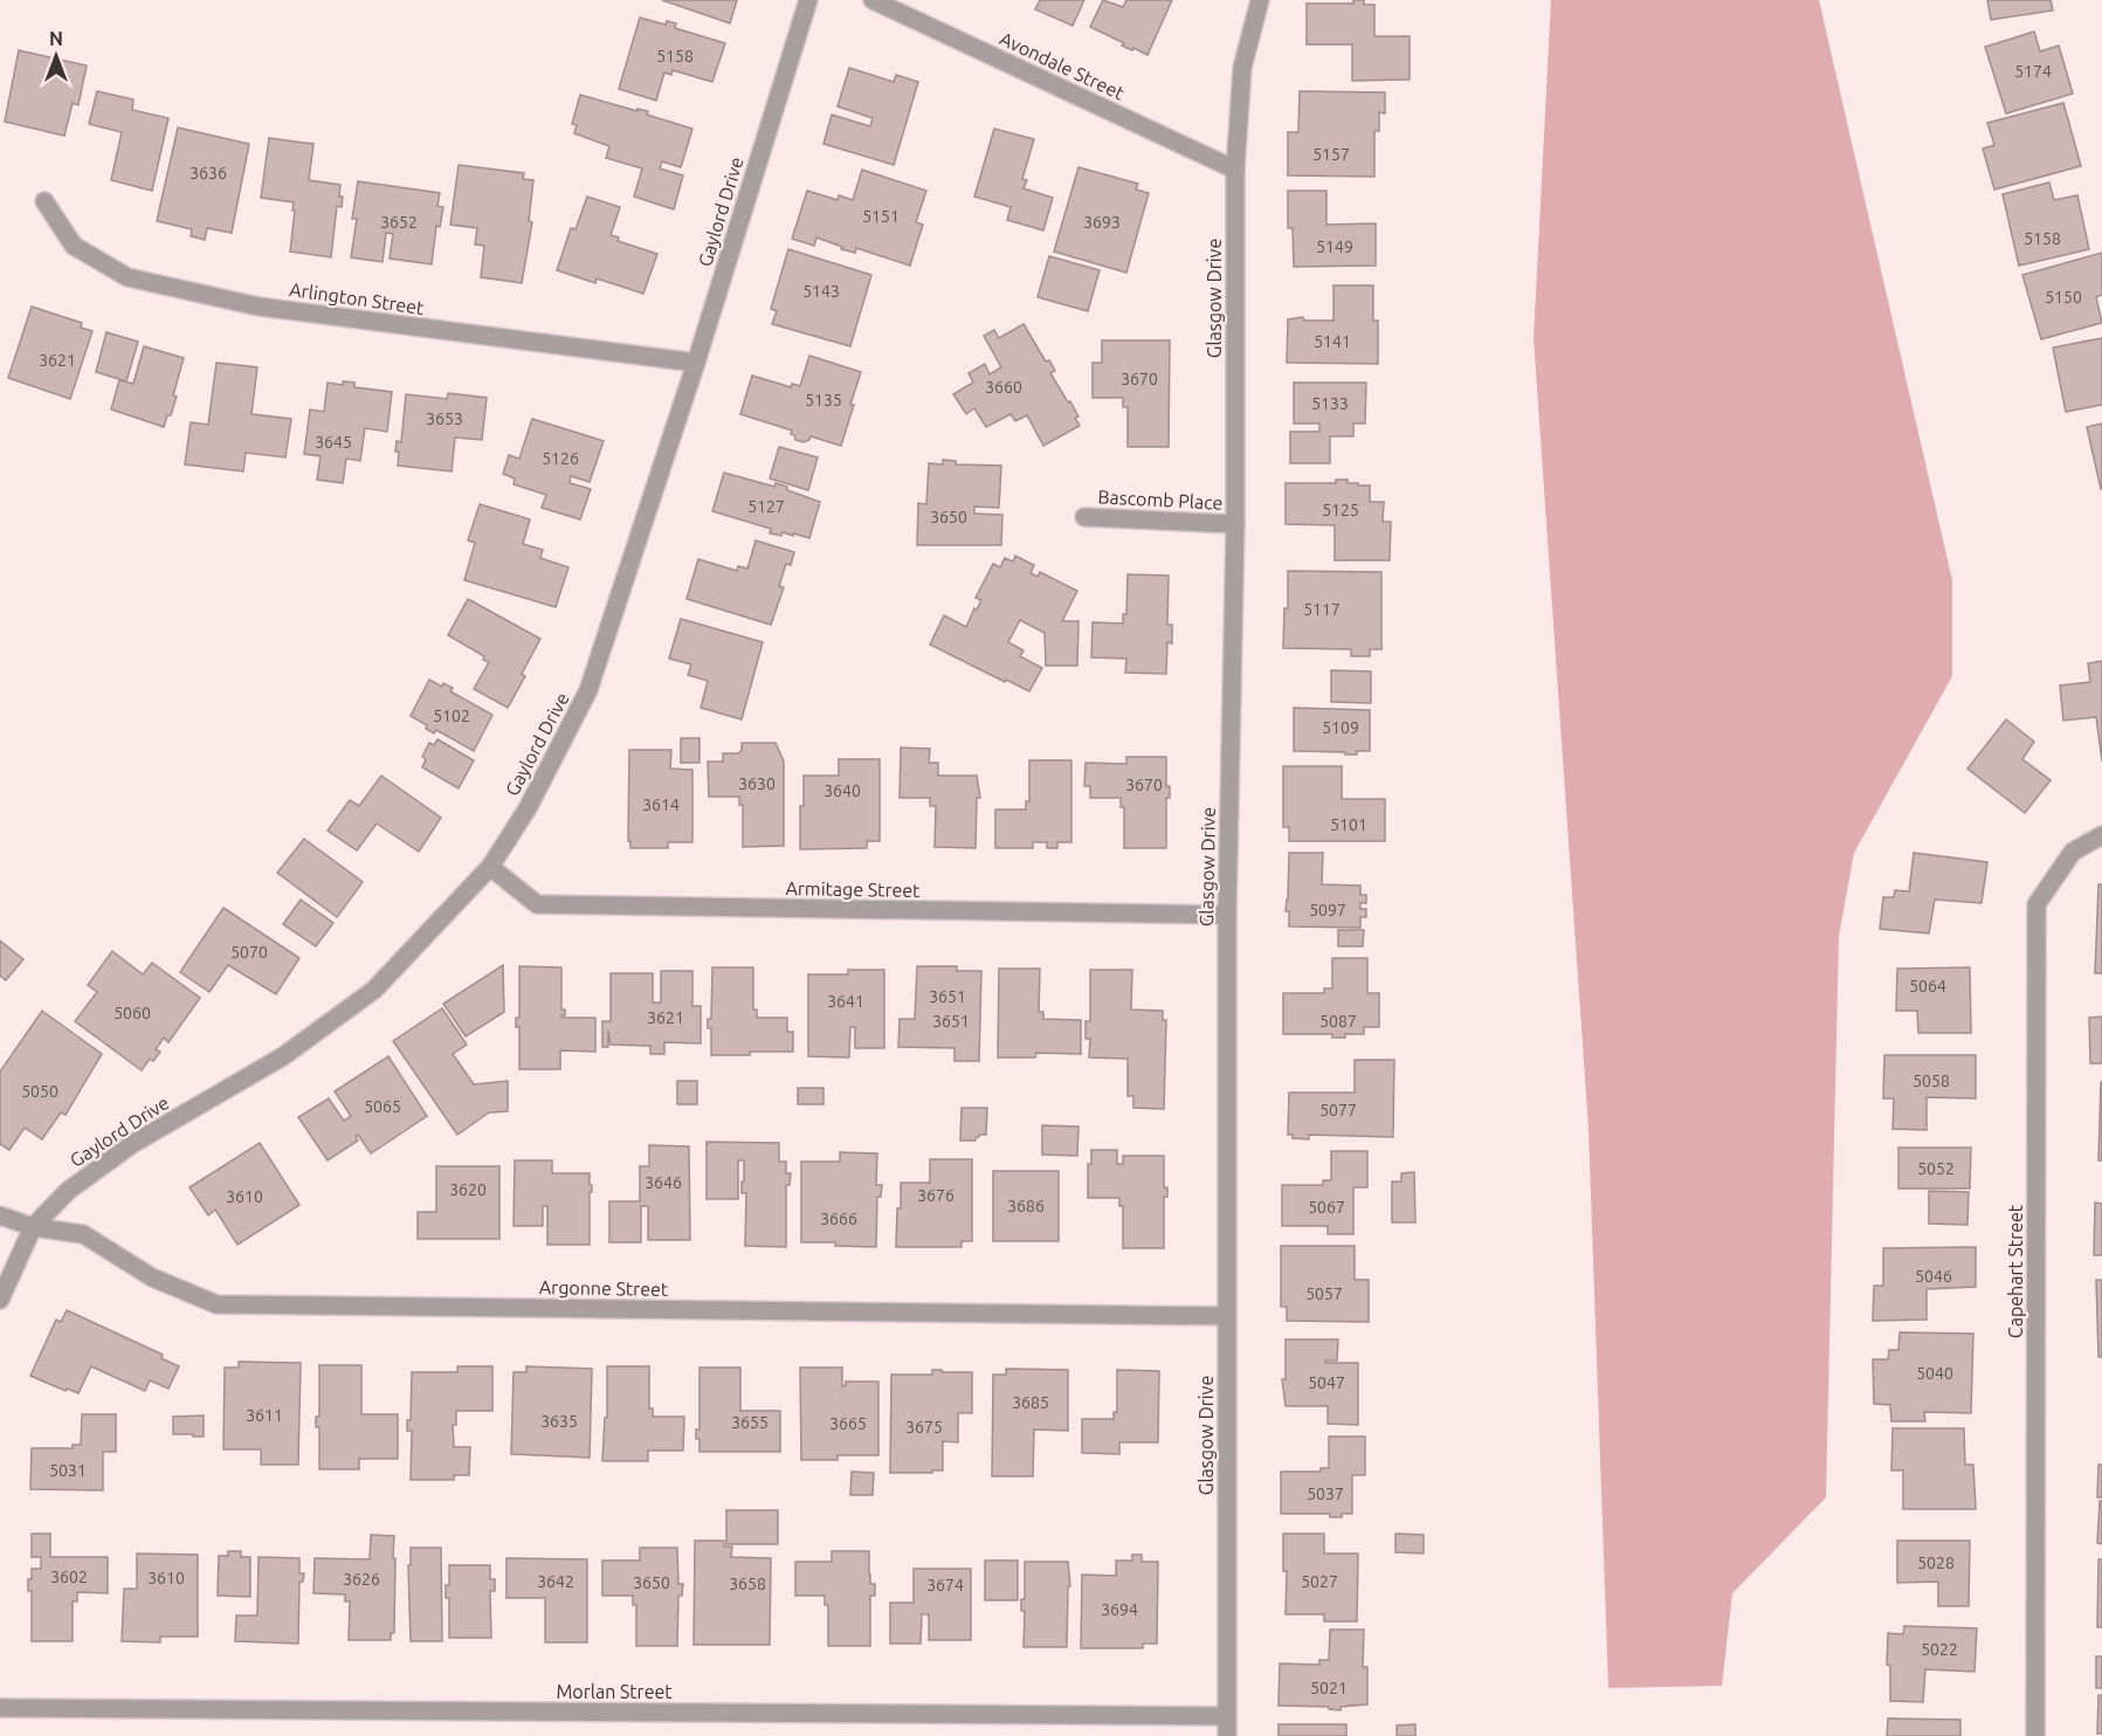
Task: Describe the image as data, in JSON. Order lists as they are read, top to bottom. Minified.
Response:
{"streets":{"street":["Avondale Street","Gaylord Drive","Arlington Street","Glasgow Drive","Bascomb Place","Armitage Street","Capehart Street","Argonne Street","Morlan Street"]},"crossings":[["Avondale Street","Glasgow Drive"],["Gaylord Drive","Arlington Street"],["Gaylord Drive","Armitage Street"],["Gaylord Drive","Argonne Street"],["Glasgow Drive","Bascomb Place"],["Glasgow Drive","Armitage Street"],["Glasgow Drive","Argonne Street"],["Glasgow Drive","Morlan Street"]],"house_numbers":["5158","5174","5157","3636","5151","3652","3693","5158","5149","5143","5150","5141","3621","3670","3660","5135","5133","3653","3645","5126","5127","5125","3650","5117","5102","5109","3630","3670","3640","3614","5101","5097","5070","5064","3651","3641","5060","3621","3651","5087","5058","5050","5065","5077","5052","3646","3620","3676","3610","3686","5067","3666","5046","5057","5040","5047","3685","3611","3635","3655","3665","3675","5031","5037","5028","3602","3610","3626","3642","5027","3650","3658","3674","3694","5022","5021"],"north":"top"}
